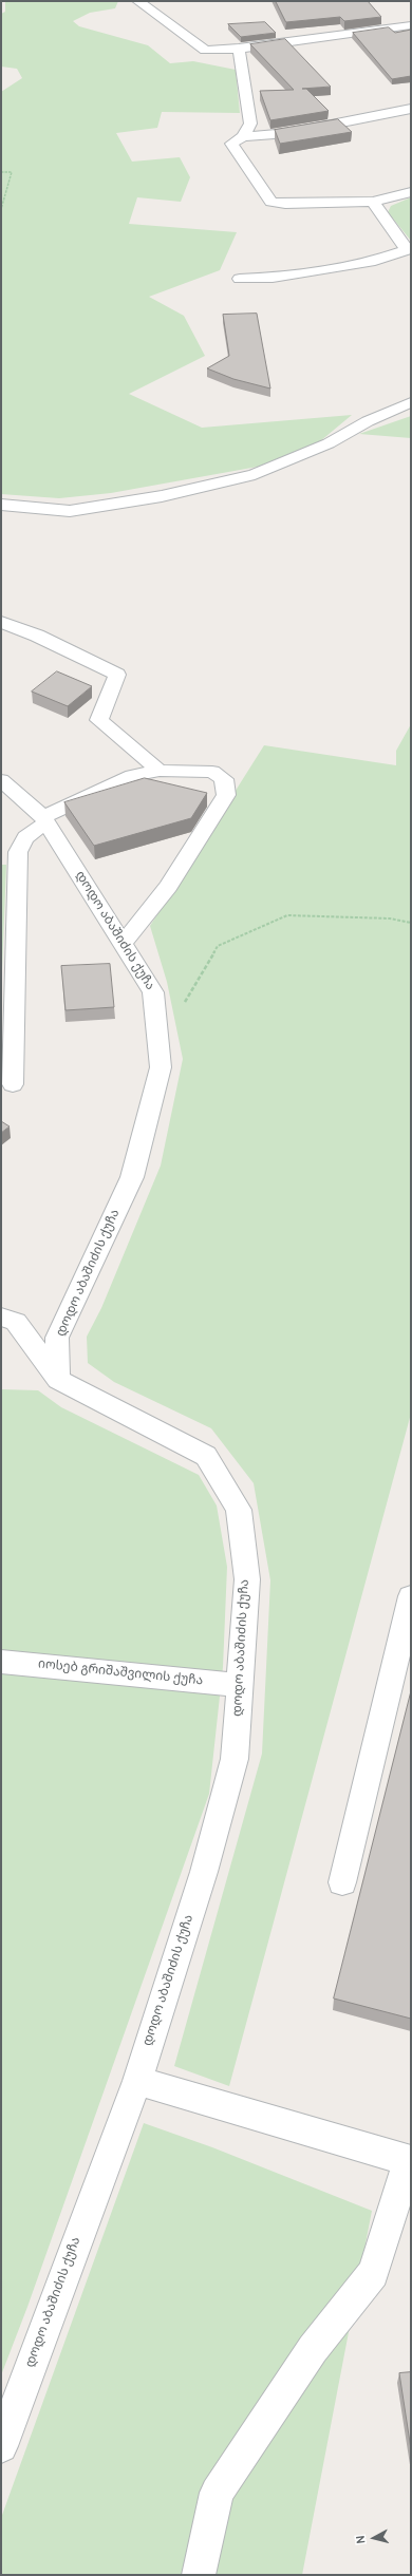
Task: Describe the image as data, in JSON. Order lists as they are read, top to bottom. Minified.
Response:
{"streets":{"street":["დოდო აბაშიძის ქუჩა","იოსებ გრიშაშვილის ქუჩა"]},"crossings":[["დოდო აბაშიძის ქუჩა","იოსებ გრიშაშვილის ქუჩა"]],"north":"left"}
